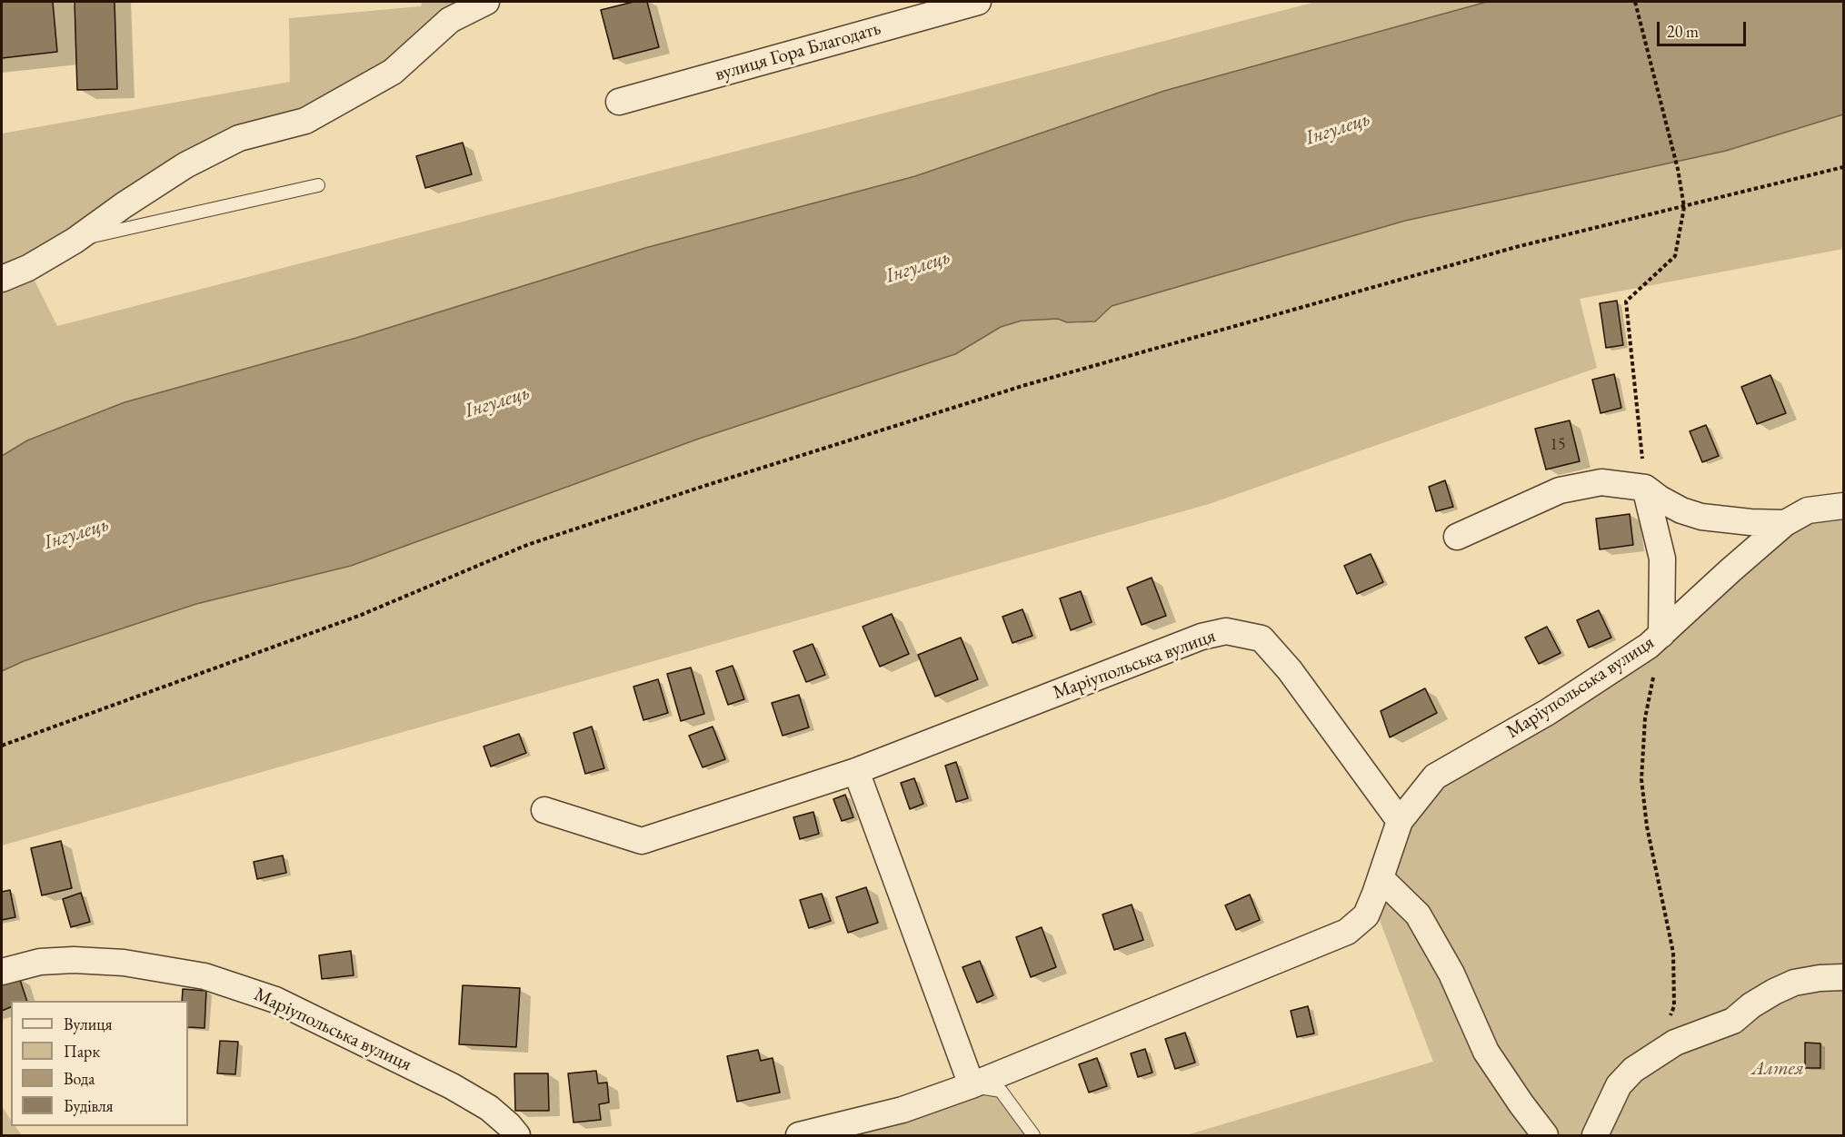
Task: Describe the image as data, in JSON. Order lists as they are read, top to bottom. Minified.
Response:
{"streets":{"street":["вулиця Гора Благодать","Маріупольська вулиця"]},"water":["Інгулець"],"parks":["Алтея"],"house_numbers":["15"],"legend":["Вулиця","Парк","Вода","Будівля"],"scale_bar":"20 m"}
